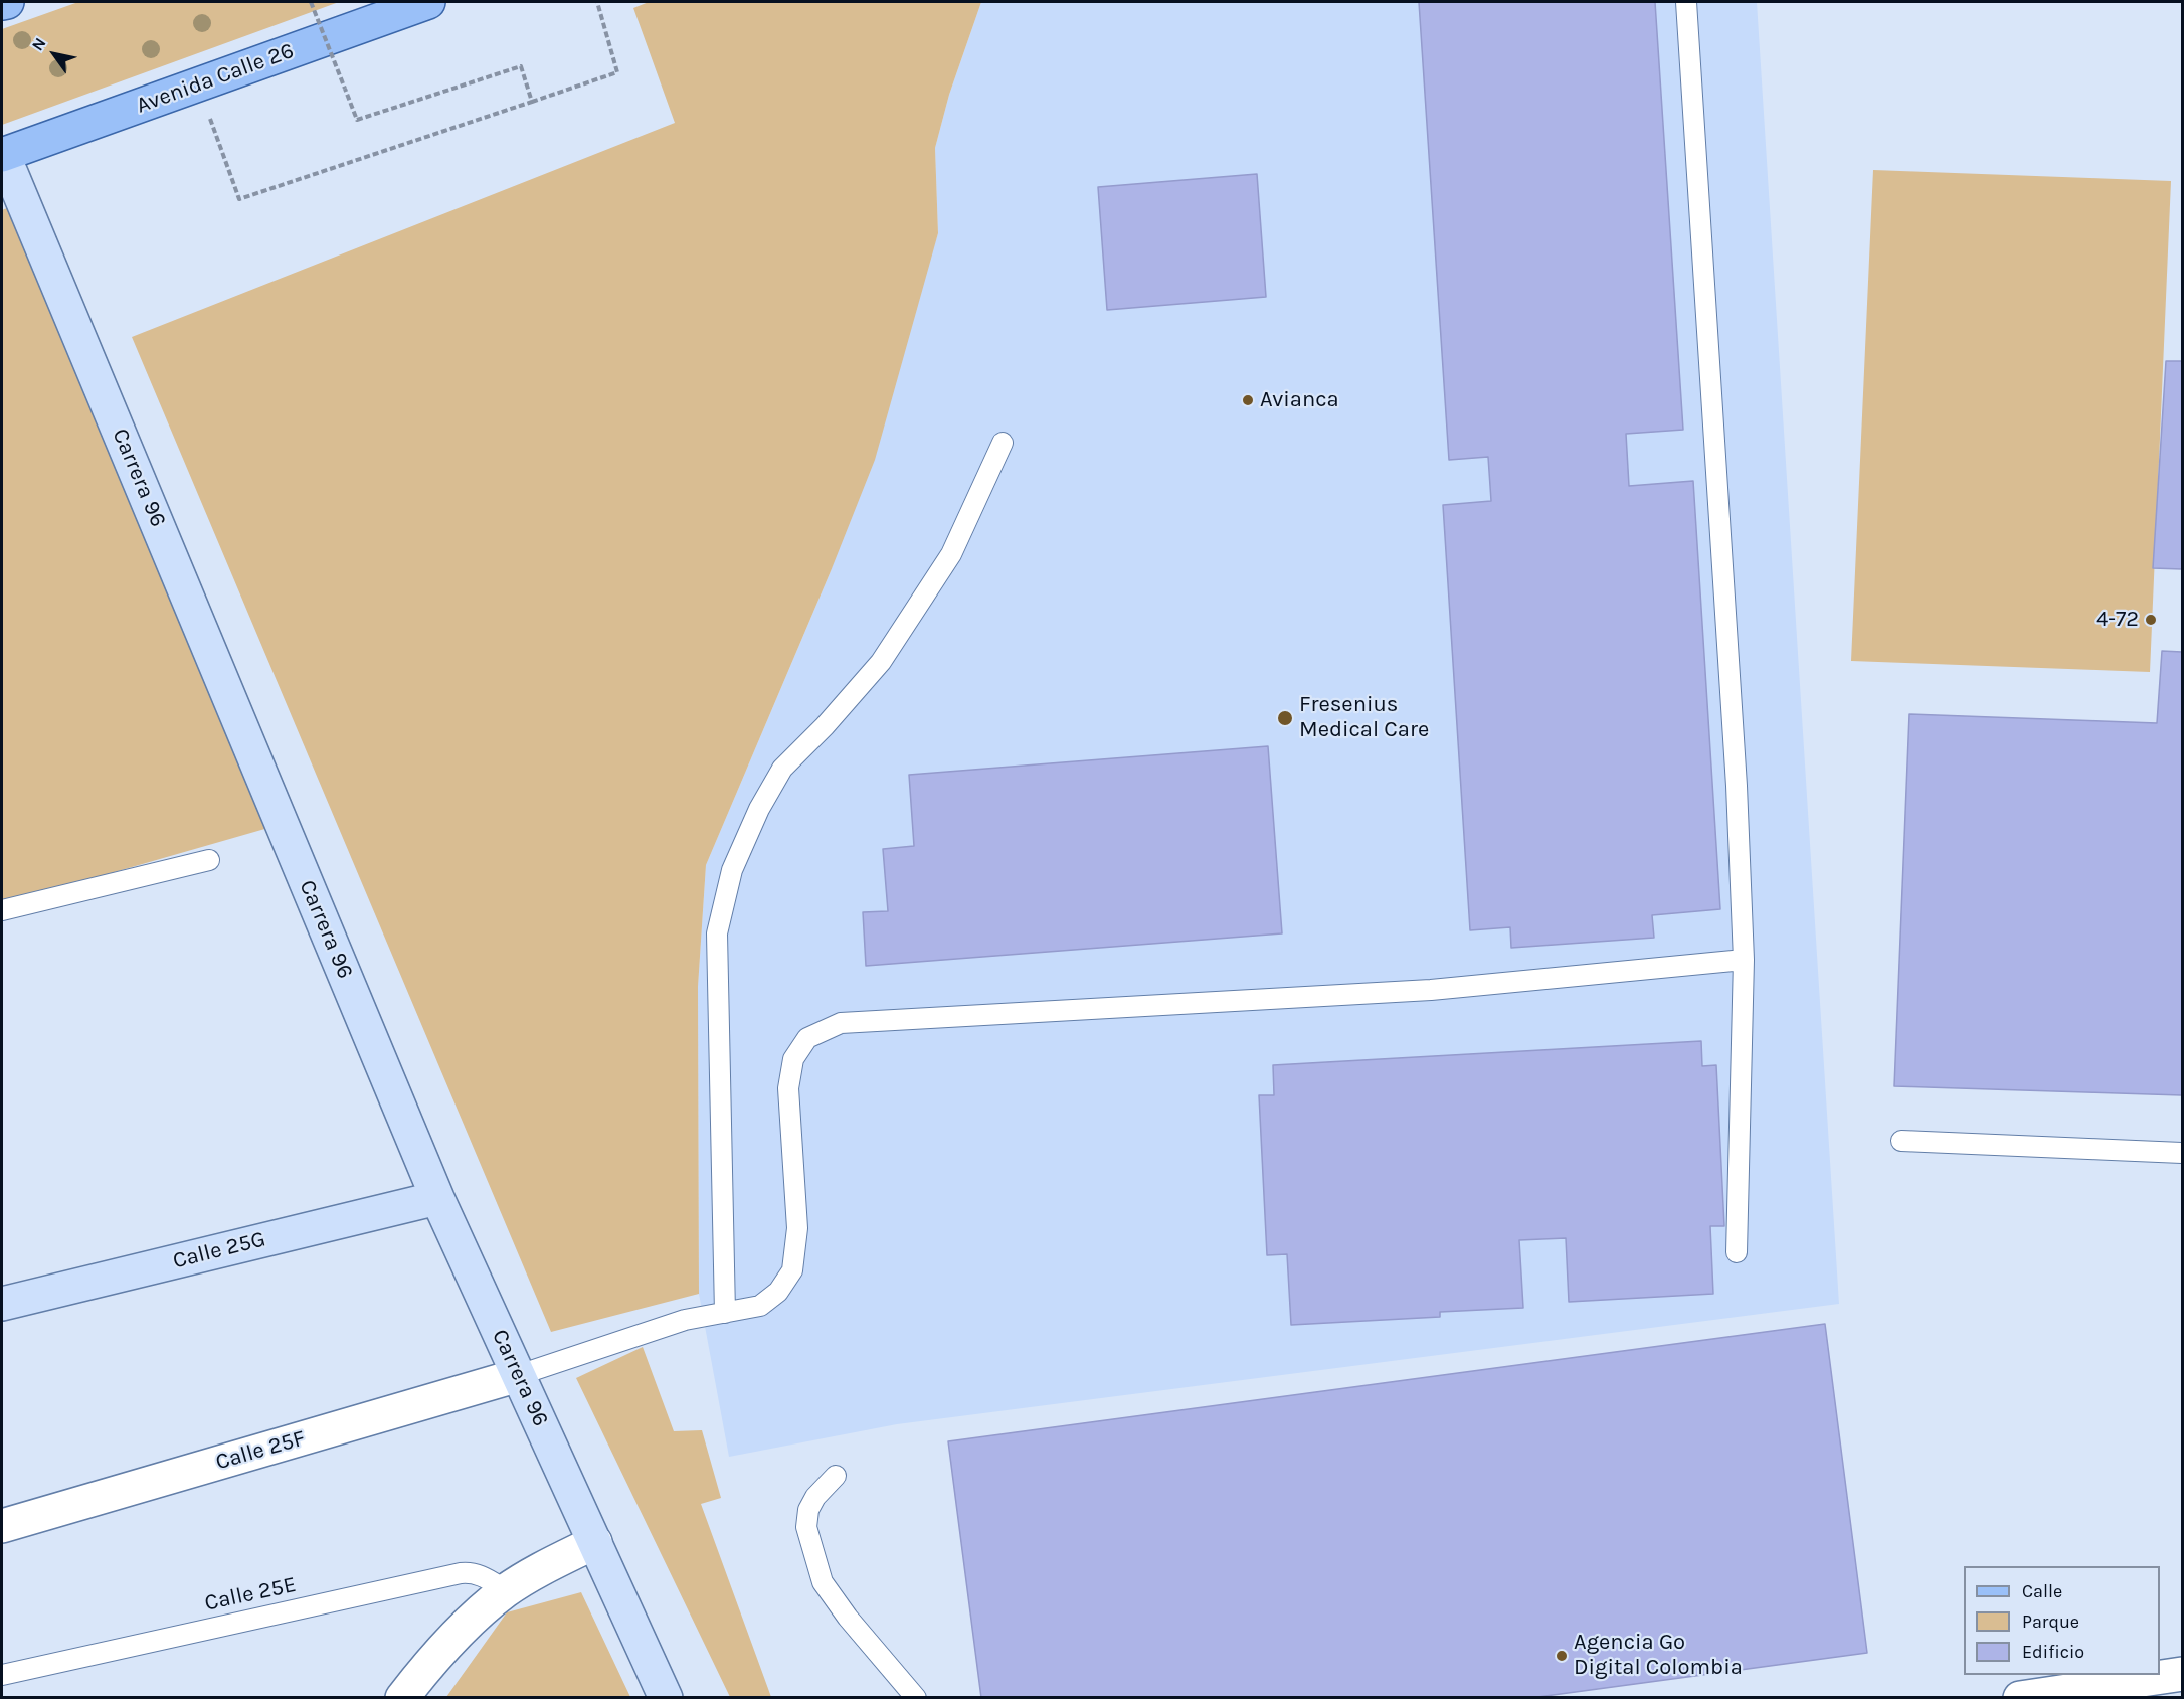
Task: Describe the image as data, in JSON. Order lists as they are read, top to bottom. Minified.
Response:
{"streets":{"main road":["Avenida Calle 26"],"street":["Carrera 96","Calle 25G","Calle 25F"],"lane":["Calle 25E"]},"crossings":[["Avenida Calle 26","Carrera 96"],["Carrera 96","Calle 25G"],["Carrera 96","Calle 25F"]],"places":["Avianca","4-72","Fresenius Medical Care","Agencia Go Digital Colombia"],"legend":["Calle","Parque","Edificio"],"north":"top left"}
